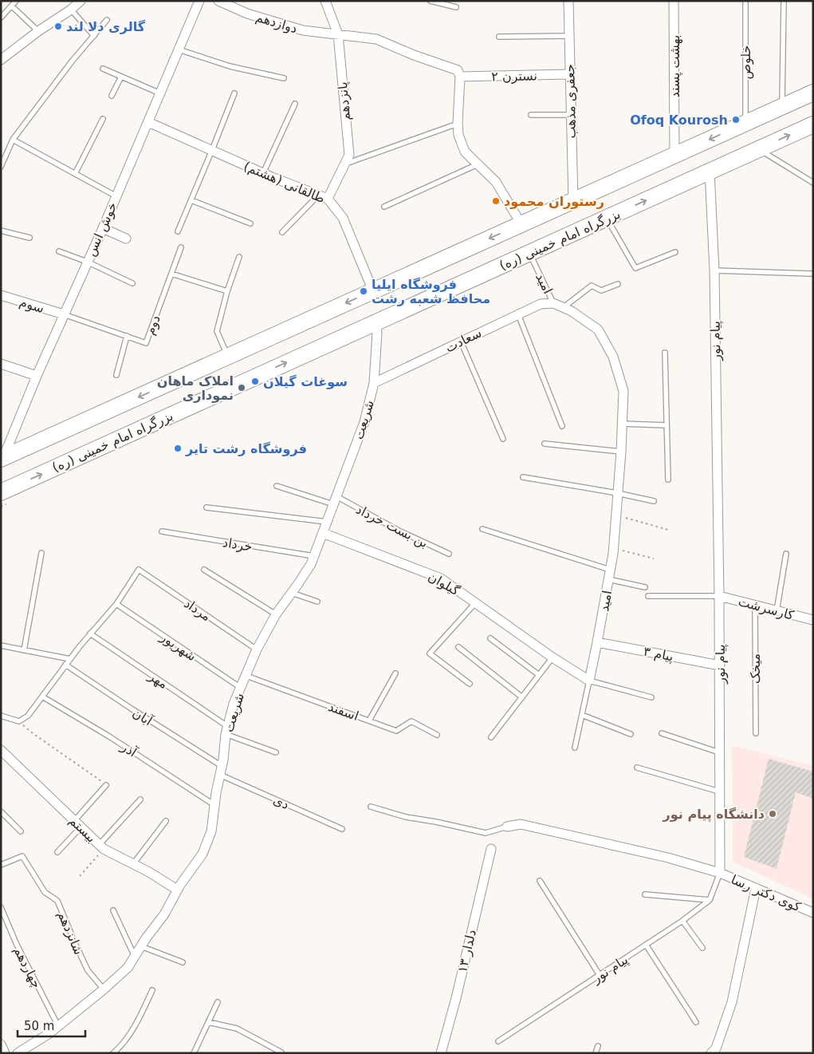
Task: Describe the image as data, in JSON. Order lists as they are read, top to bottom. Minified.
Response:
{"streets":{"highway":["بزرگراه امام خمینی (ره)"],"street":["دوازدهم","بهشت پسند","نسترن ۲","پانزدهم","جعفری مذهب","طالقانی (هشتم)","خوش انس","امید","سوم","سعادت","پیام نور","شریعت","گیلوان","کارسرشت","پیام ۳","بیستم","کوی دکتر رسا","دلدار ۱۳"],"lane":["خلوص","دوم","بن بست خرداد","خرداد","مرداد","شهریور","میخک","مهر","اسفند","آبان","آذر","دی","شانزدهم","چهاردهم"]},"crossings":[["دوازدهم","نسترن ۲"],["دوازدهم","پانزدهم"],["نسترن ۲","جعفری مذهب"],["پانزدهم","طالقانی (هشتم)"],["طالقانی (هشتم)","خوش انس"],["خوش انس","سوم"],["خوش انس","دوم"],["بزرگراه امام خمینی (ره)","امید"],["بزرگراه امام خمینی (ره)","پیام نور"],["بزرگراه امام خمینی (ره)","شریعت"],["امید","سعادت"],["امید","گیلوان"],["امید","پیام ۳"],["سوم","دوم"],["سعادت","شریعت"],["پیام نور","کارسرشت"],["پیام نور","پیام ۳"],["پیام نور","کوی دکتر رسا"],["شریعت","بن بست خرداد"],["شریعت","خرداد"],["شریعت","گیلوان"],["شریعت","مرداد"],["شریعت","شهریور"],["شریعت","مهر"],["شریعت","اسفند"],["شریعت","آبان"],["شریعت","آذر"],["شریعت","دی"],["شریعت","بیستم"],["شریعت","شانزدهم"],["شریعت","چهاردهم"],["کارسرشت","میخک"],["مرداد","شهریور"],["آبان","دی"]],"places":["گالری دلا لند","Ofoq Kourosh","رستوران محمود","فروشگاه ایلیا محافظ شعبه رشت","سوغات گیلان","املاک ماهان نموداری","فروشگاه رشت تاير","دانشگاه پیام نور"],"scale_bar":"50 m"}
